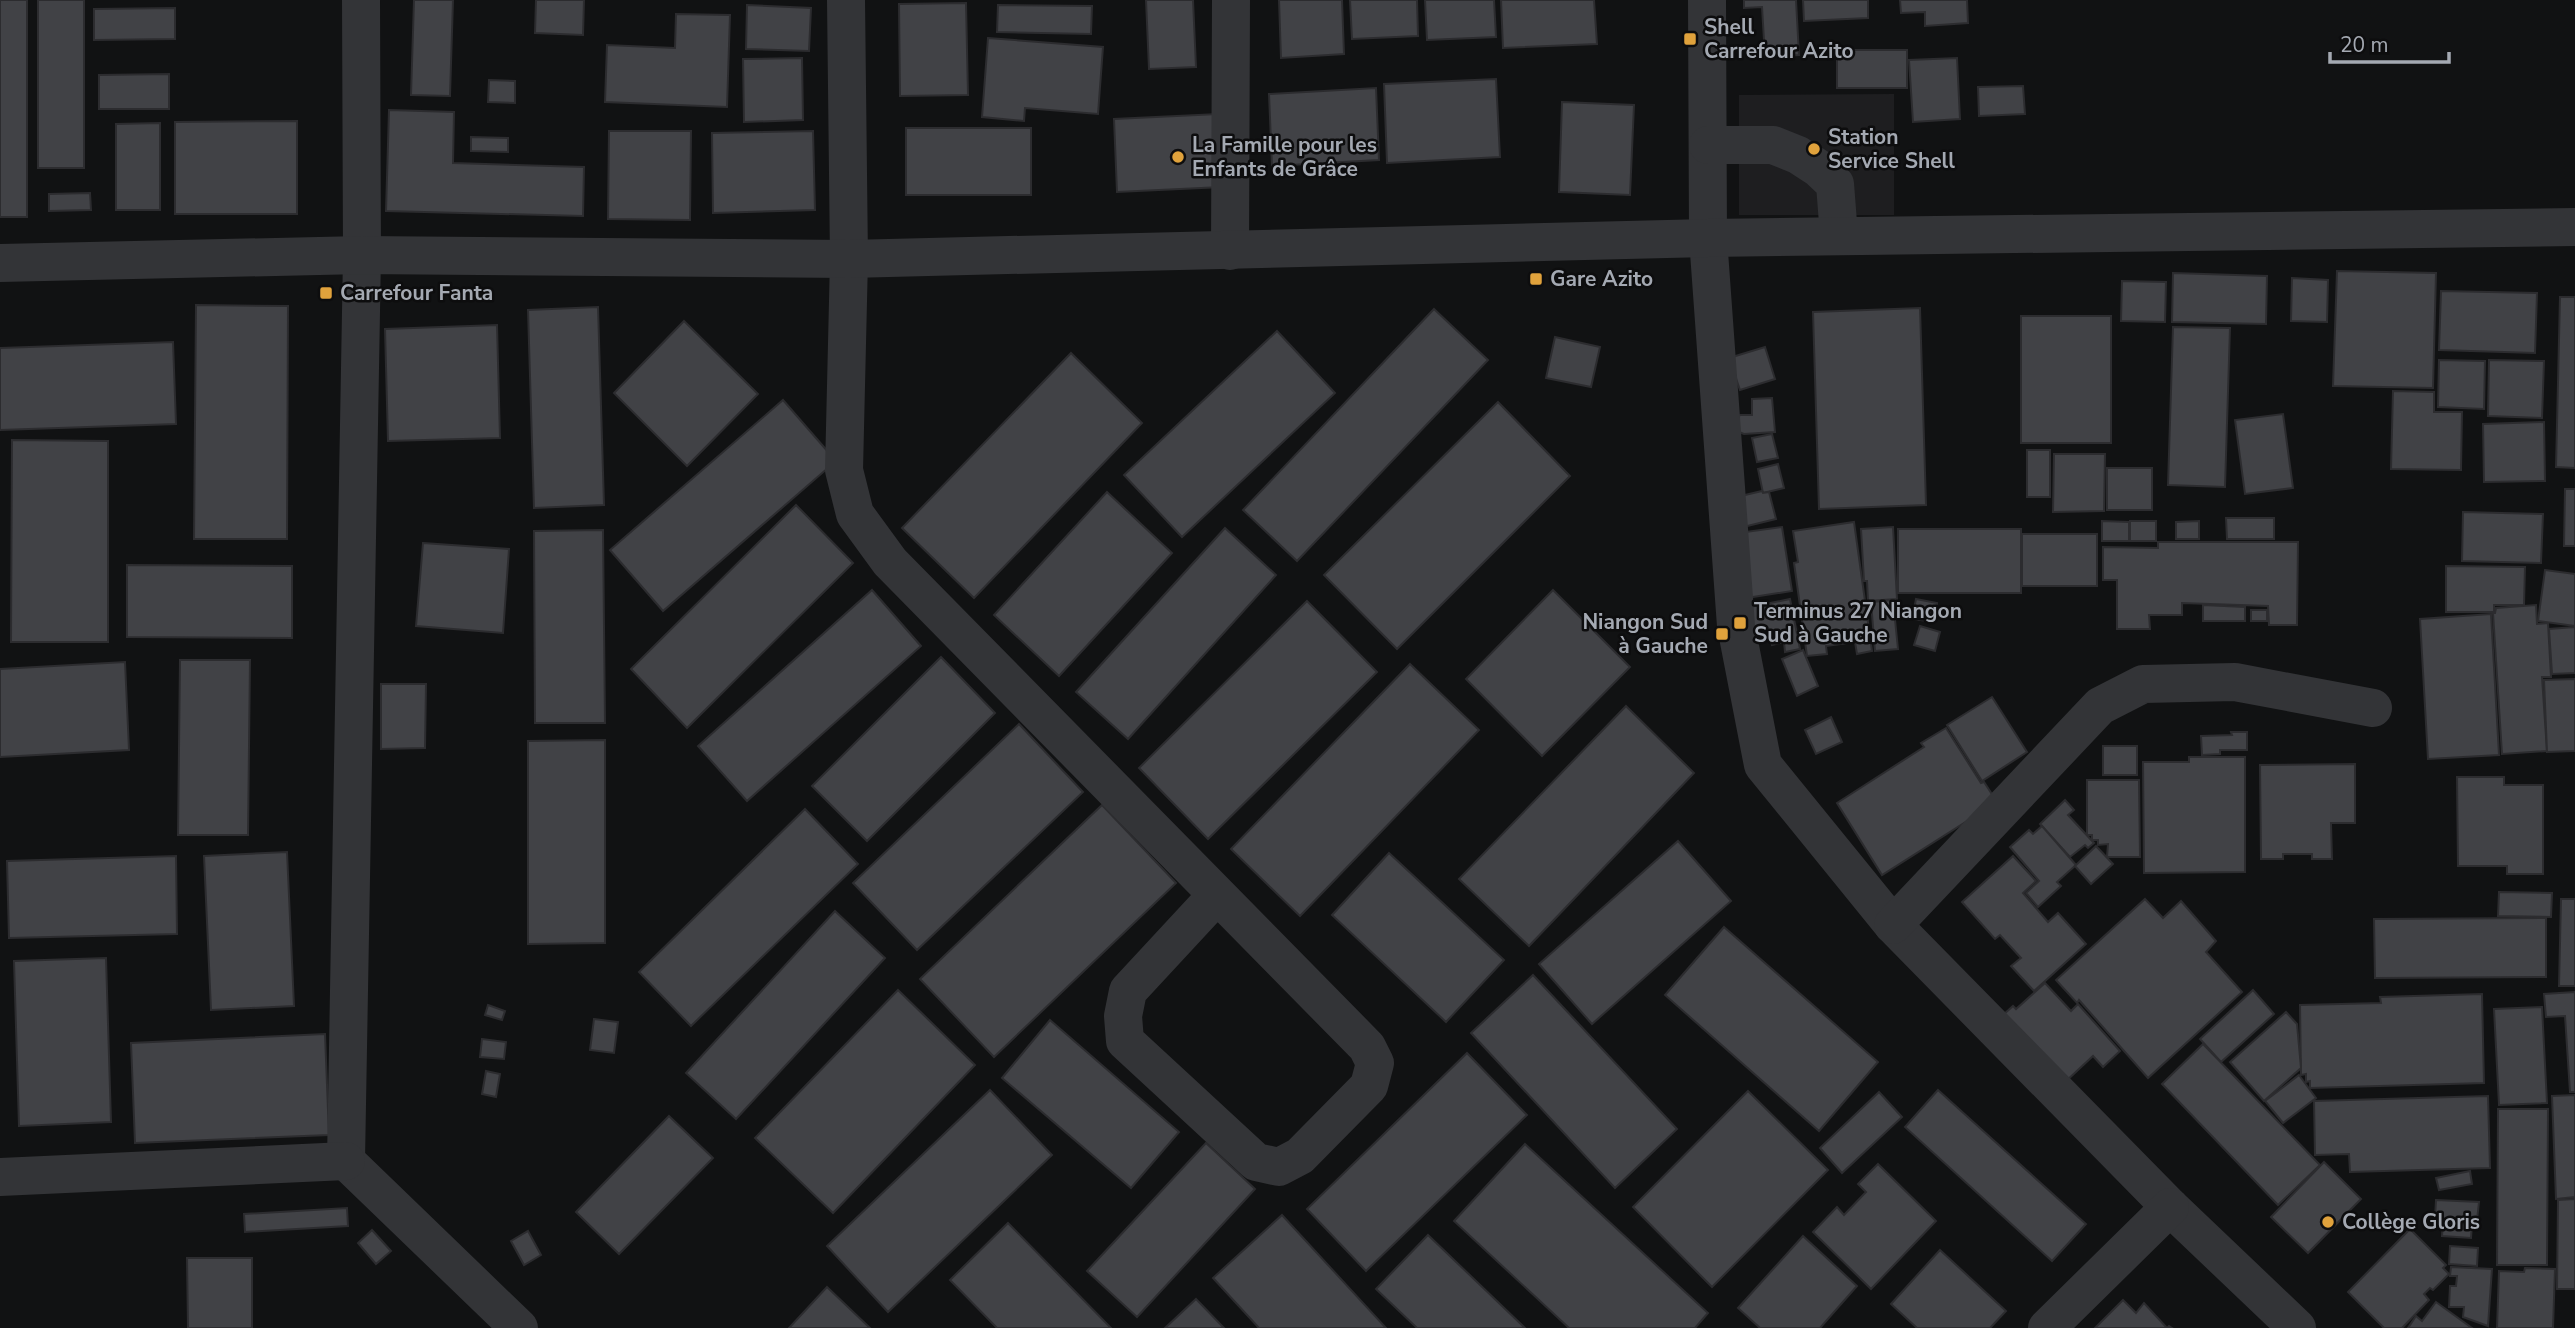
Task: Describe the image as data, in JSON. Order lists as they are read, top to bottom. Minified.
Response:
{"places":{"transit":["Shell Carrefour Azito","Gare Azito","Carrefour Fanta","Terminus 27 Niangon Sud à Gauche","Niangon Sud à Gauche"],"other":["Station Service Shell","La Famille pour les Enfants de Grâce","Collège Gloris"]},"scale_bar":"20 m"}
